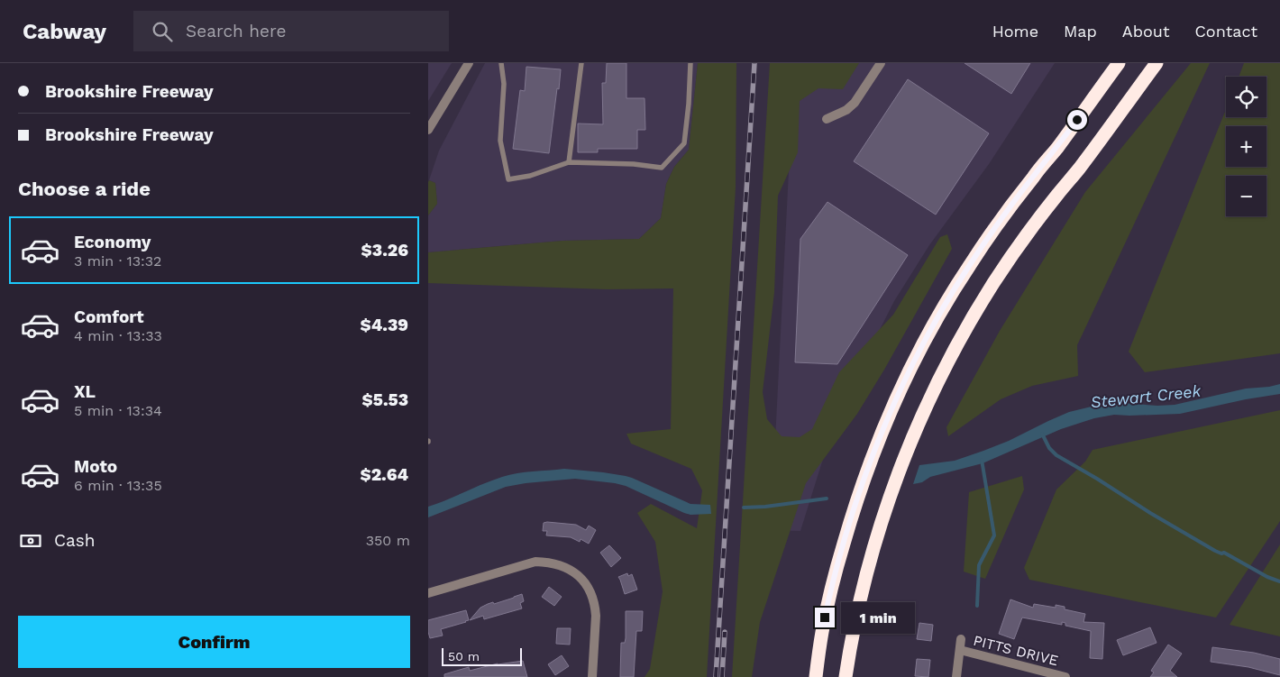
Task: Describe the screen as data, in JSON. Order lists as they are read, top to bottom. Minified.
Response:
{"streets":{"street":["PITTS DRIVE"]},"water":["Stewart Creek"],"scale_bar":"50 m","page":{"header":"Cabway","search":"Search here","nav":["Home","Map","About","Contact"],"banner":["Brookshire Freeway","Brookshire Freeway"],"map_buttons":["+","−"],"heading":"Choose a ride","list":[{"name":"Economy","note":"3 min · 13:32","value":"$3.26"},{"name":"Comfort","note":"4 min · 13:33","value":"$4.39"},{"name":"XL","note":"5 min · 13:34","value":"$5.53"},{"name":"Moto","note":"6 min · 13:35","value":"$2.64"}],"pay":["Cash","350 m"],"bubble":"1 min","buttons":"Confirm","scale":"50 m"}}
